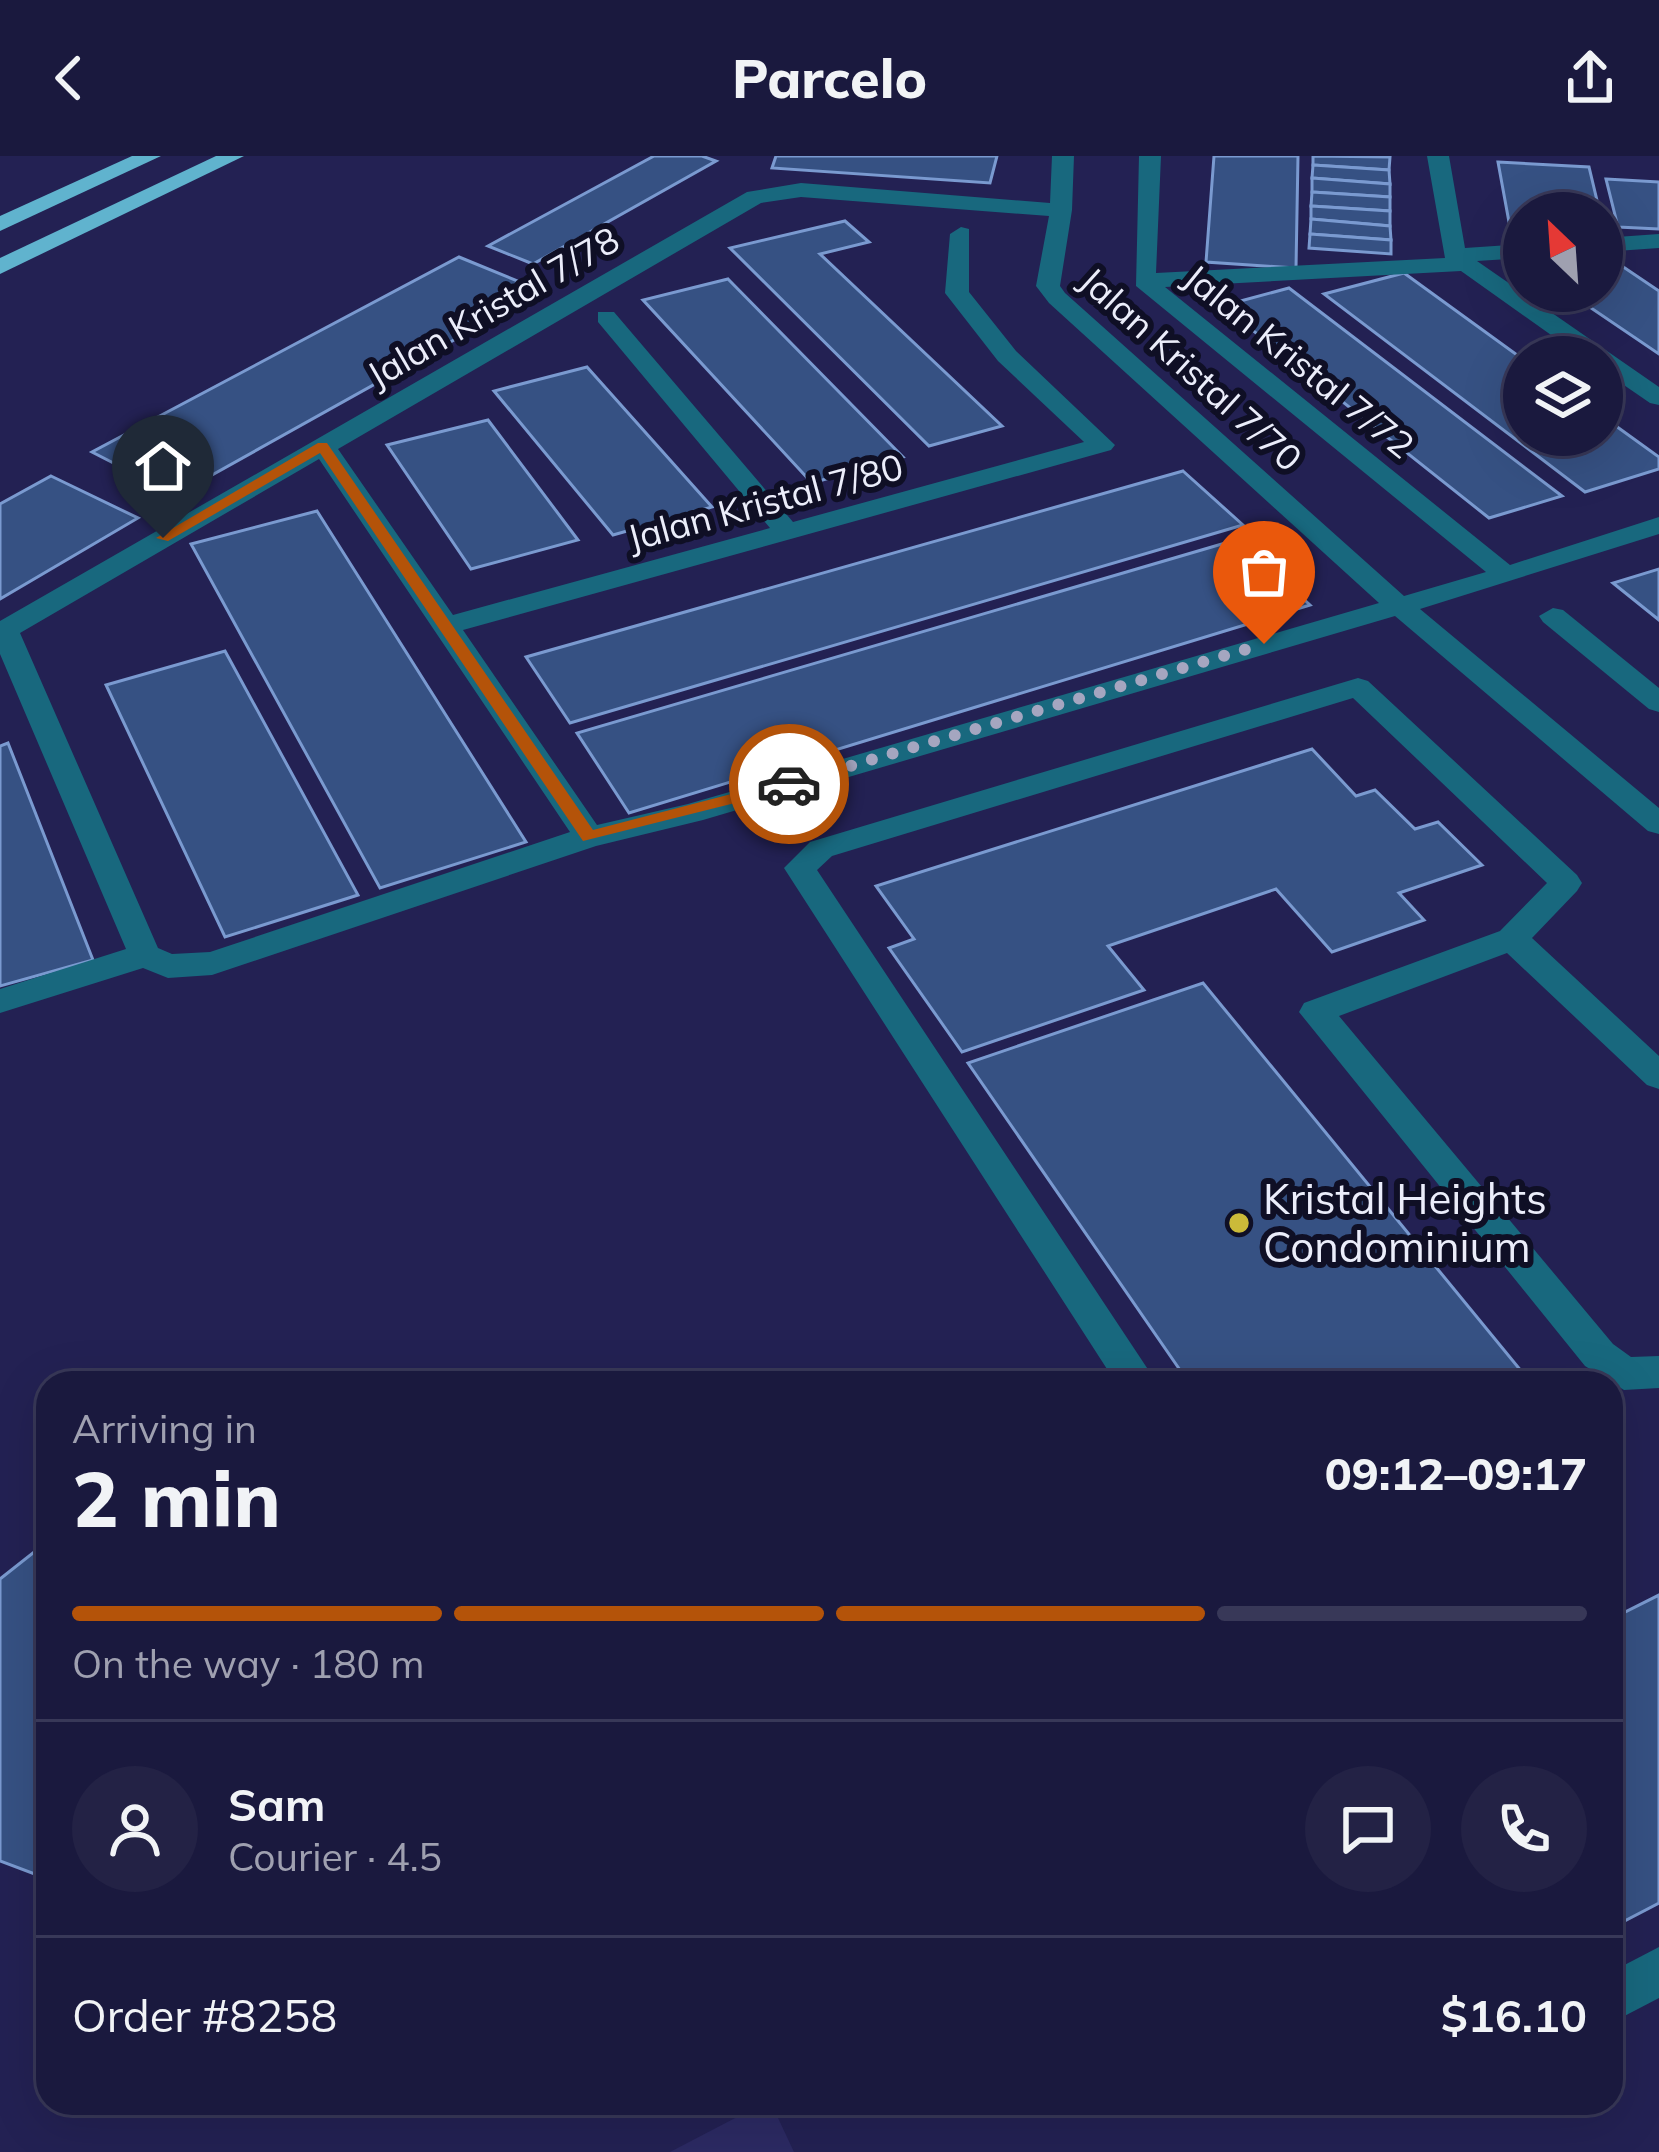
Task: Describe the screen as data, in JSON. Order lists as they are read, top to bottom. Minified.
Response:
{"streets":{"street":["Jalan Kristal 7/78","Jalan Kristal 7/72","Jalan Kristal 7/70","Jalan Kristal 7/80"]},"crossings":[["Jalan Kristal 7/78","Jalan Kristal 7/70"]],"places":["Kristal Heights Condominium"],"north":"top left","page":{"header":"Parcelo","heading":["2 min","Arriving in","09:12–09:17"],"panel":["Sam","Courier · 4.5","Order #8258","$16.10"],"bar":"On the way · 180 m"}}
